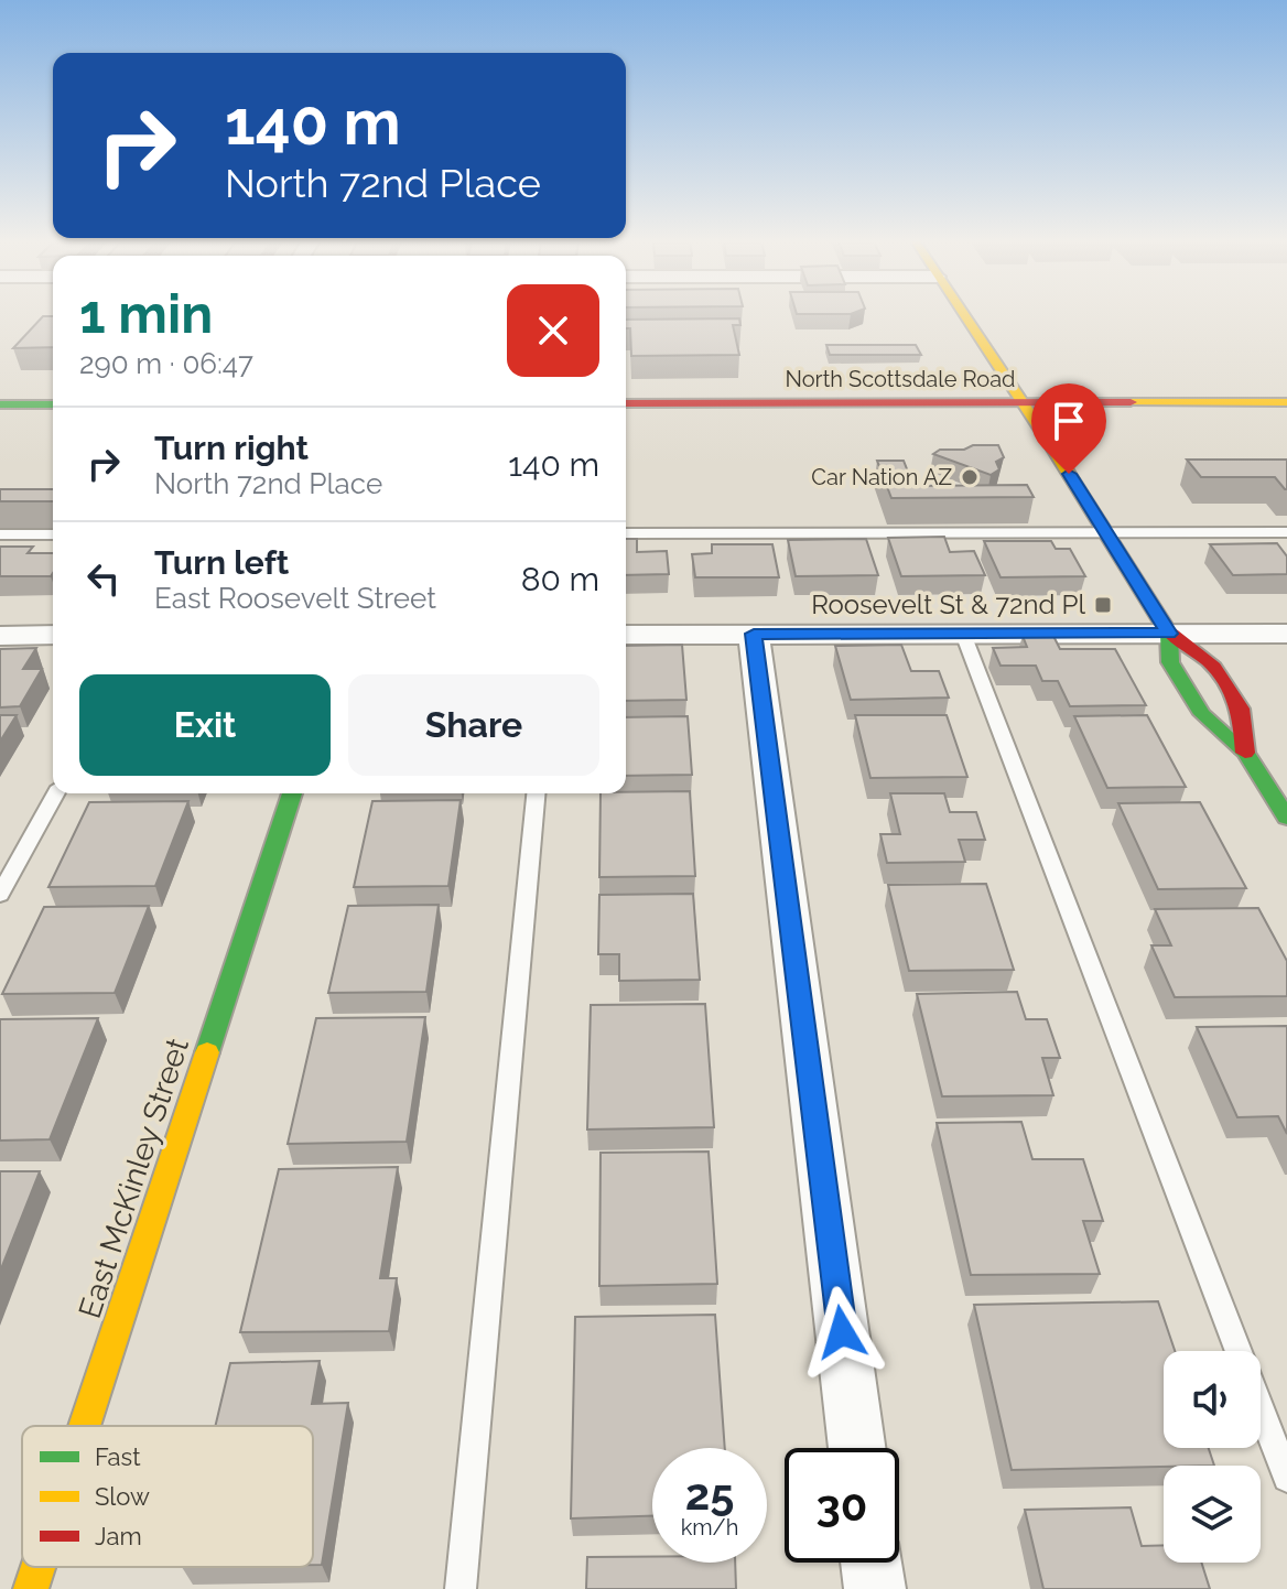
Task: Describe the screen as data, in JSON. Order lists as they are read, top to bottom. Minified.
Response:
{"streets":{"street":["North Scottsdale Road","East McKinley Street"]},"places":{"other":["Car Nation AZ"],"transit":["Roosevelt St & 72nd Pl"]},"legend":["Fast","Slow","Jam"],"page":{"turn":["140 m","North 72nd Place"],"heading":["1 min","290 m · 06:47"],"list":[{"name":"Turn right","note":"North 72nd Place","value":"140 m"},{"name":"Turn left","note":"East Roosevelt Street","value":"80 m"}],"buttons":["Exit","Share"],"speed":"25 km/h","limit":"30"}}
